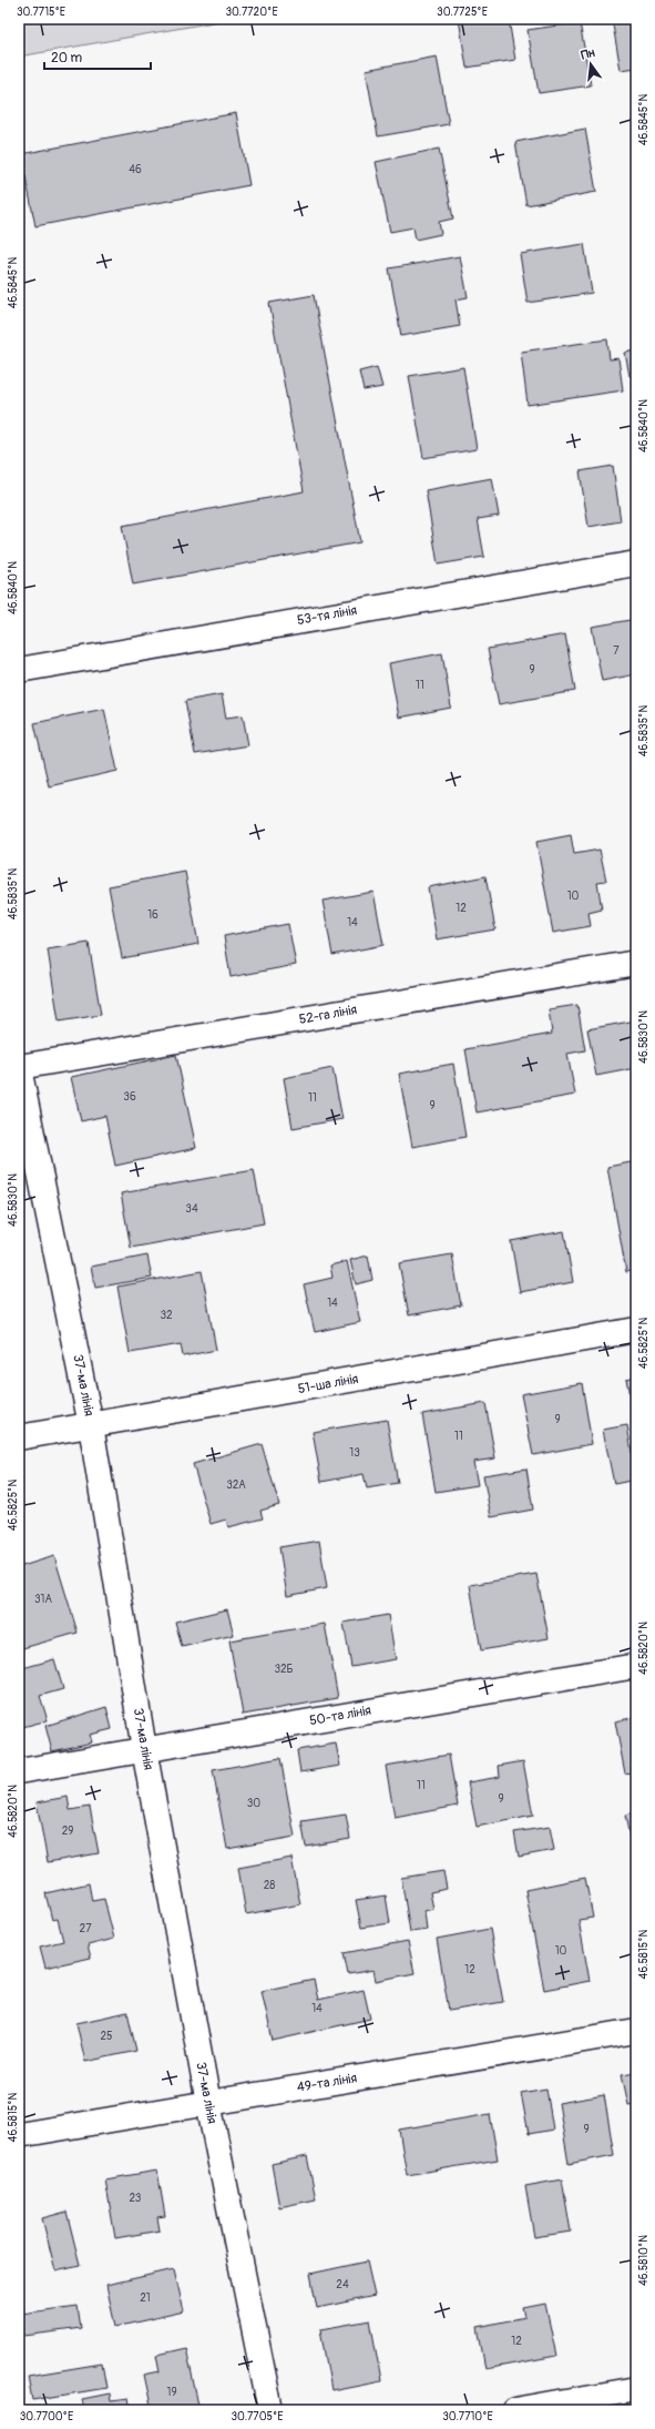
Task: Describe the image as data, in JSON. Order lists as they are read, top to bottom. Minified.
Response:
{"streets":{"street":["53-тя лінія","52-га лінія","51-ша лінія","37-ма лінія","50-та лінія","49-та лінія"]},"crossings":[["52-га лінія","37-ма лінія"],["51-ша лінія","37-ма лінія"],["37-ма лінія","50-та лінія"],["37-ма лінія","49-та лінія"]],"house_numbers":["46","7","9","11","10","12","16","14","36","11","9","34","14","32","9","11","13","32А","31А","32Б","11","9","30","29","28","27","10","12","14","25","9","23","24","21","12","19"],"scale_bar":"20 m","north":"top","coordinates":["30.7715°E","30.7720°E","30.7725°E","46.5845°N","46.5840°N","46.5835°N","46.5830°N","46.5825°N","46.5820°N","46.5815°N","46.5810°N","30.7700°E","30.7705°E","30.7710°E"]}
